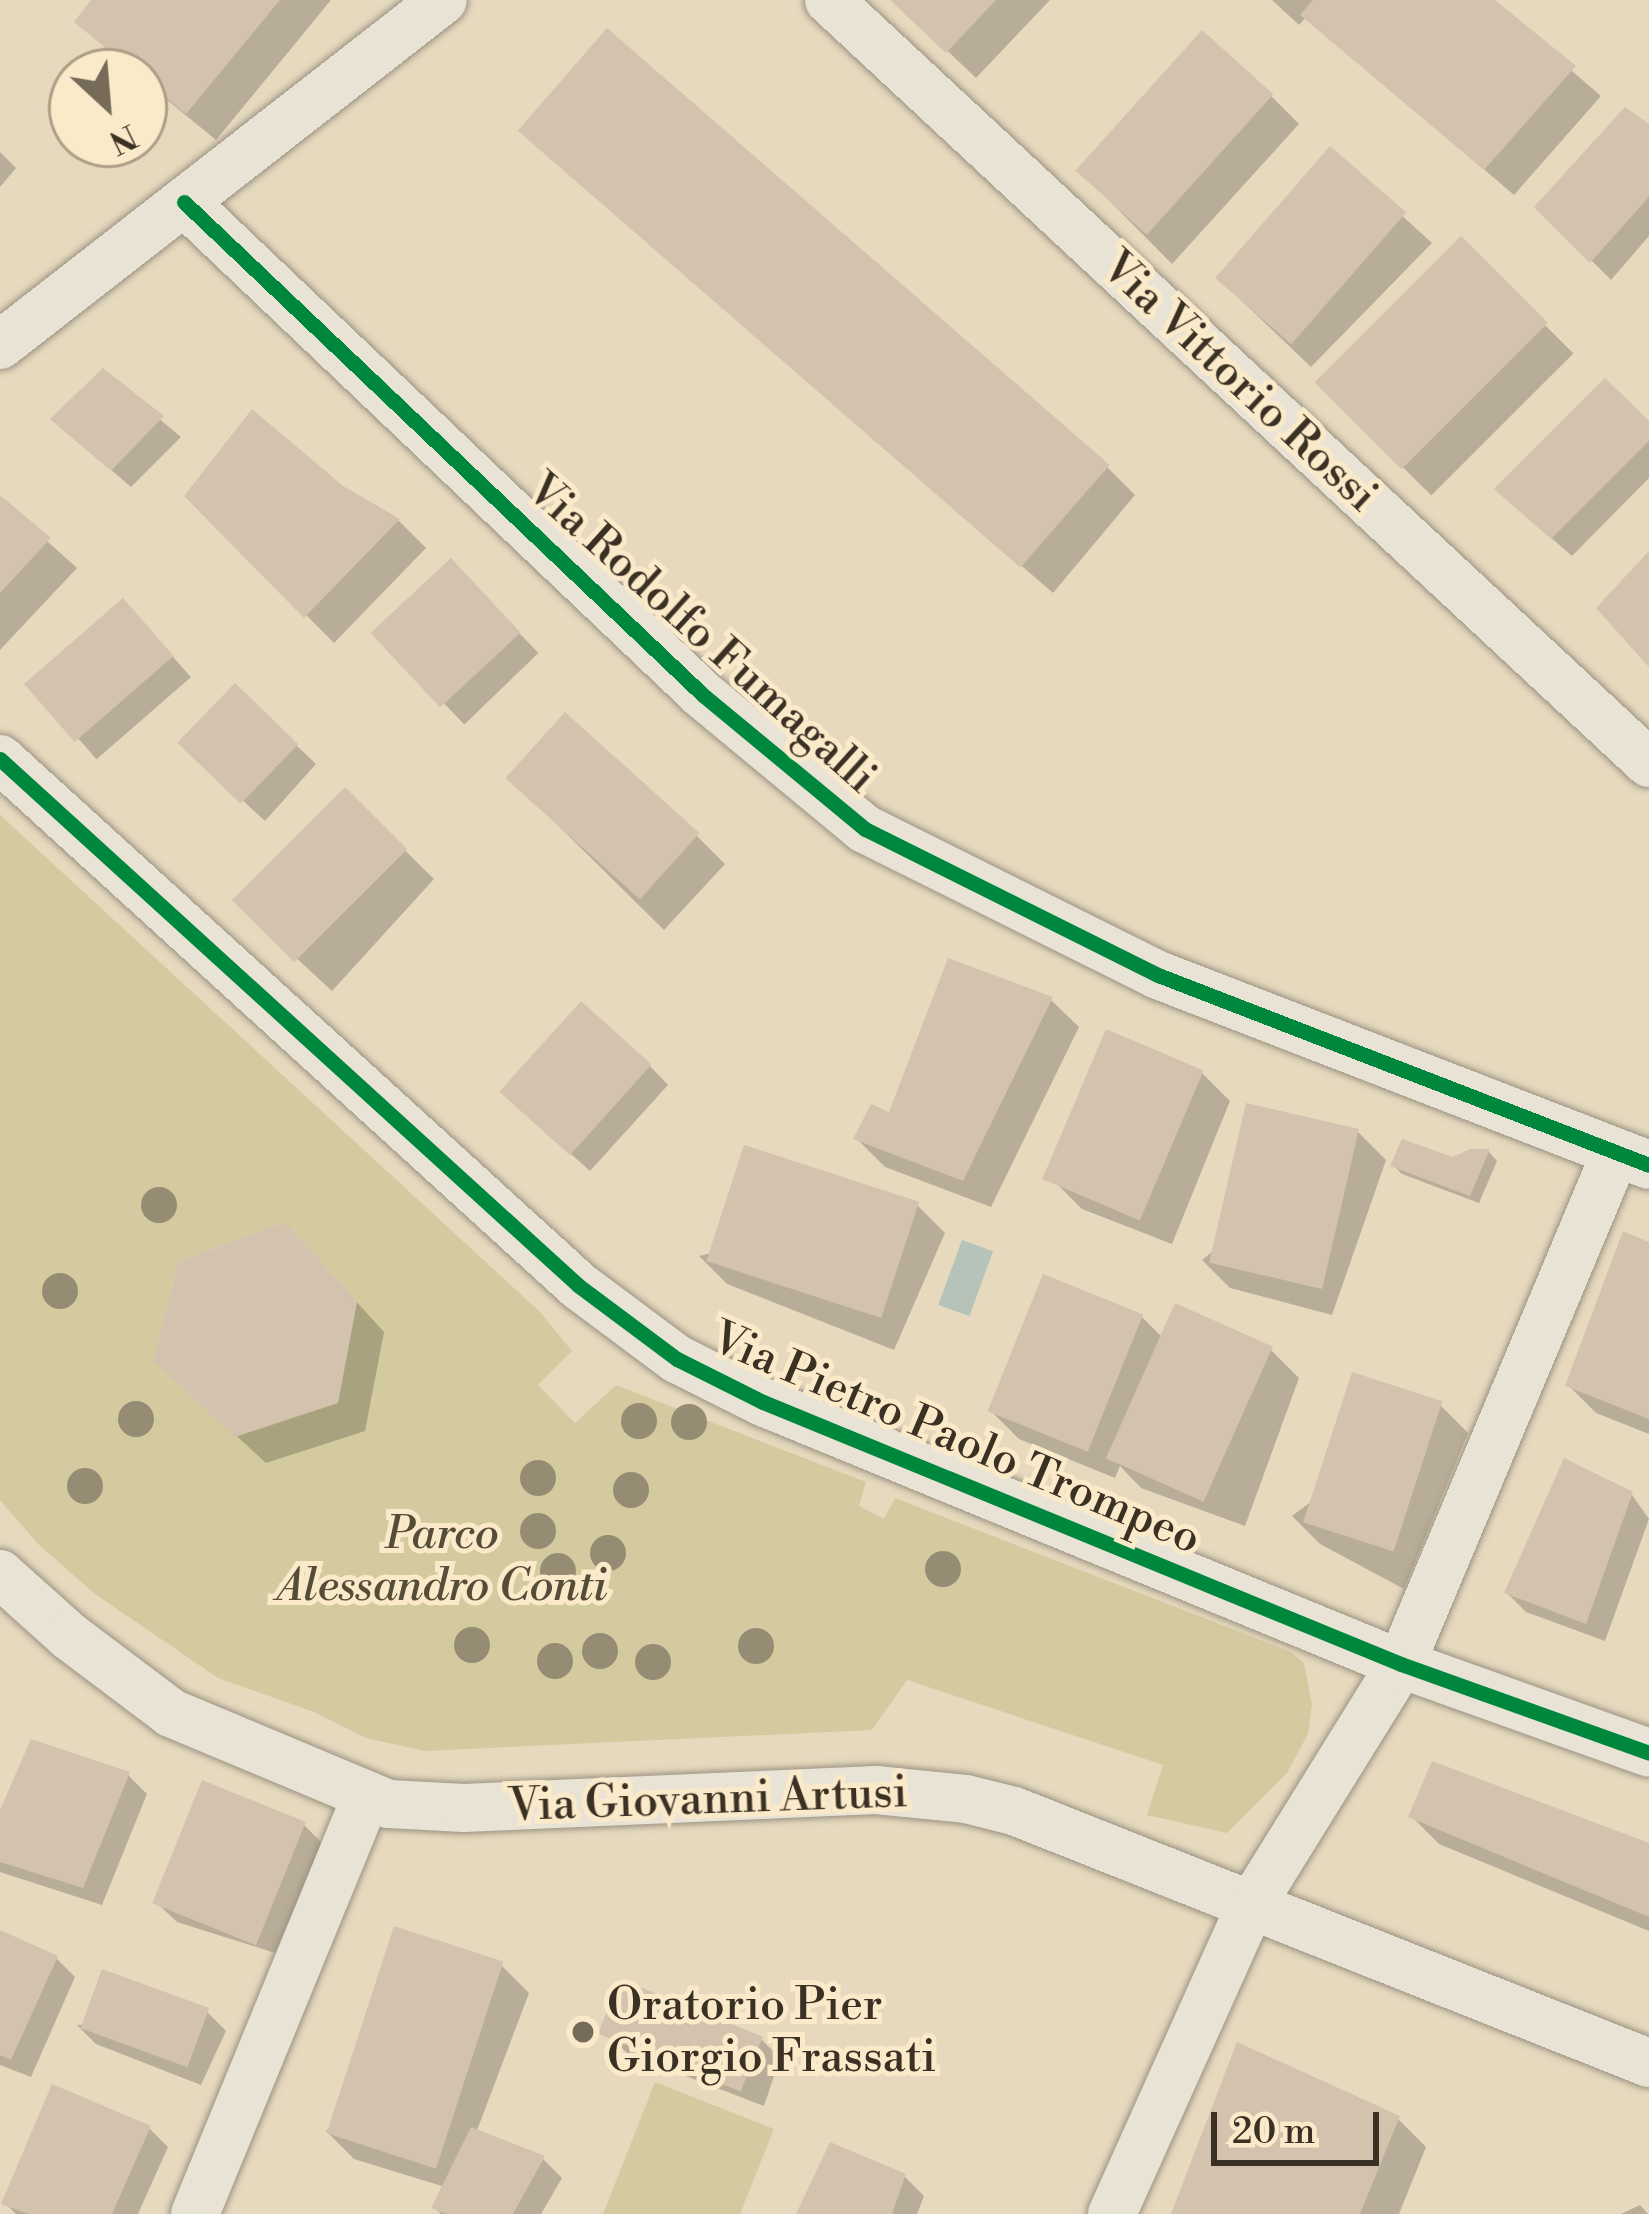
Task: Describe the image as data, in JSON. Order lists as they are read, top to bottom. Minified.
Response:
{"streets":{"street":["Via Vittorio Rossi","Via Rodolfo Fumagalli","Via Pietro Paolo Trompeo","Via Giovanni Artusi"]},"parks":["Parco Alessandro Conti"],"places":["Oratorio Pier Giorgio Frassati"],"scale_bar":"20 m","north":"bottom right"}
